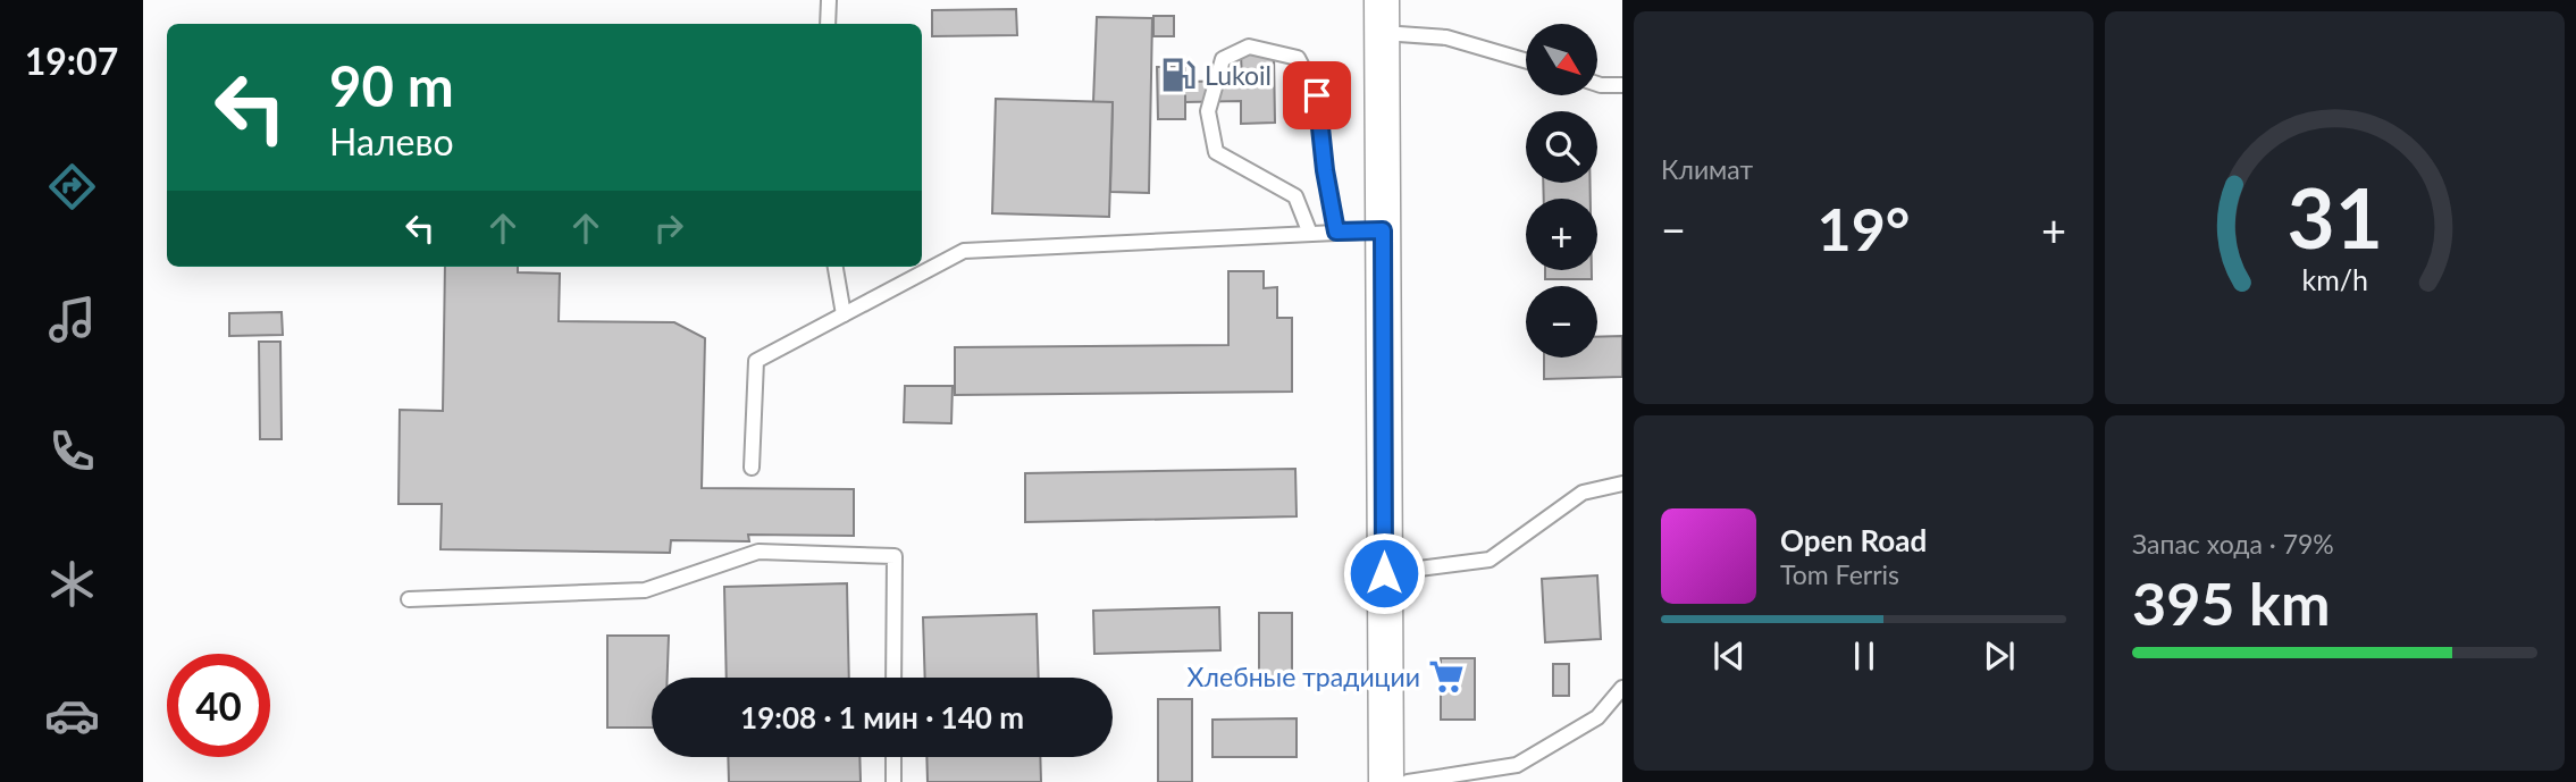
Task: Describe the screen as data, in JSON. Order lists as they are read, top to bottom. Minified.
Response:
{"places":{"fuel station":["Lukoil"],"supermarket":["Хлебные традиции"]},"north":"bottom right","page":{"tabs":"19:07","tile":["Климат",["Запас хода · 79%","395 km"]],"map_buttons":["+","−"],"turn":["90 m","Налево"],"heat":["−","19°","+"],"song":["Open Road","Tom Ferris"],"limit":"40","trip":"19:08 · 1 мин · 140 m","gauge":["31","km/h"]}}
